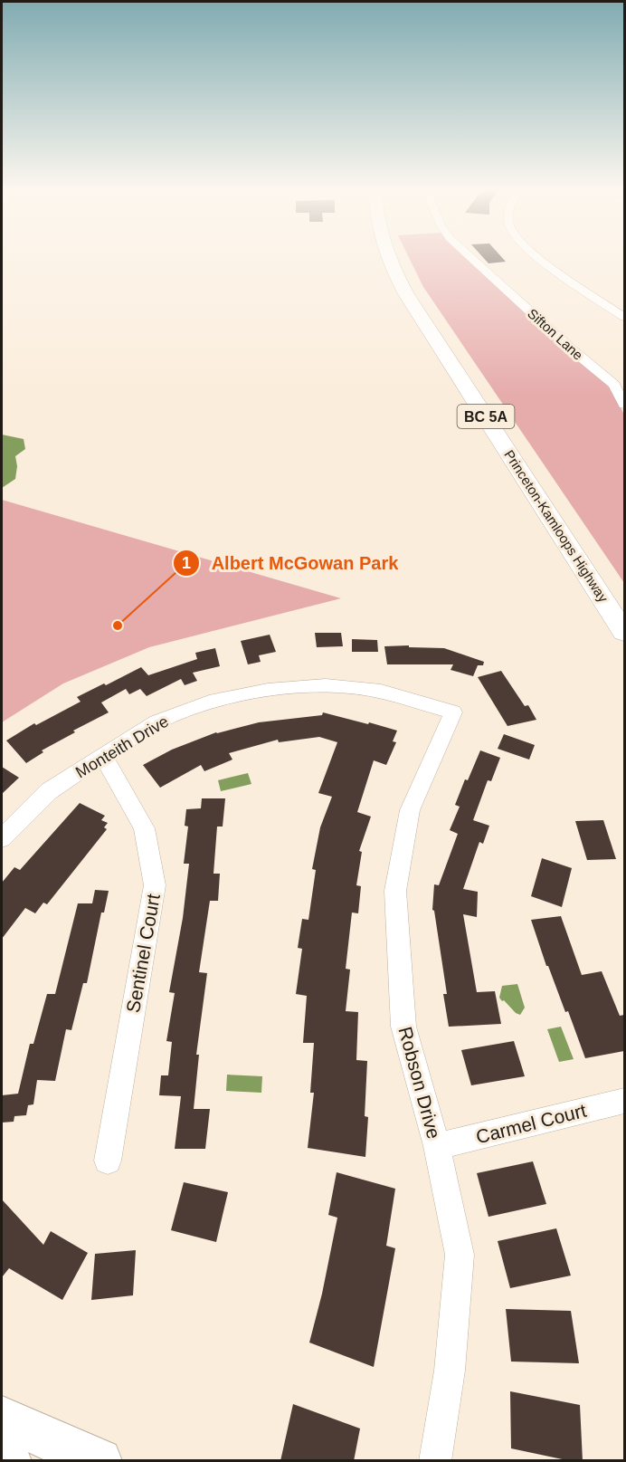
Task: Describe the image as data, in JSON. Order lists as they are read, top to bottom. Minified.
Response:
{"streets":{"main road":["BC 5A","Princeton-Kamloops Highway"],"street":["Sifton Lane","Monteith Drive","Sentinel Court","Robson Drive","Carmel Court"]},"crossings":[["Monteith Drive","Sentinel Court"],["Monteith Drive","Robson Drive"],["Robson Drive","Carmel Court"]],"places":["Albert McGowan Park"]}
